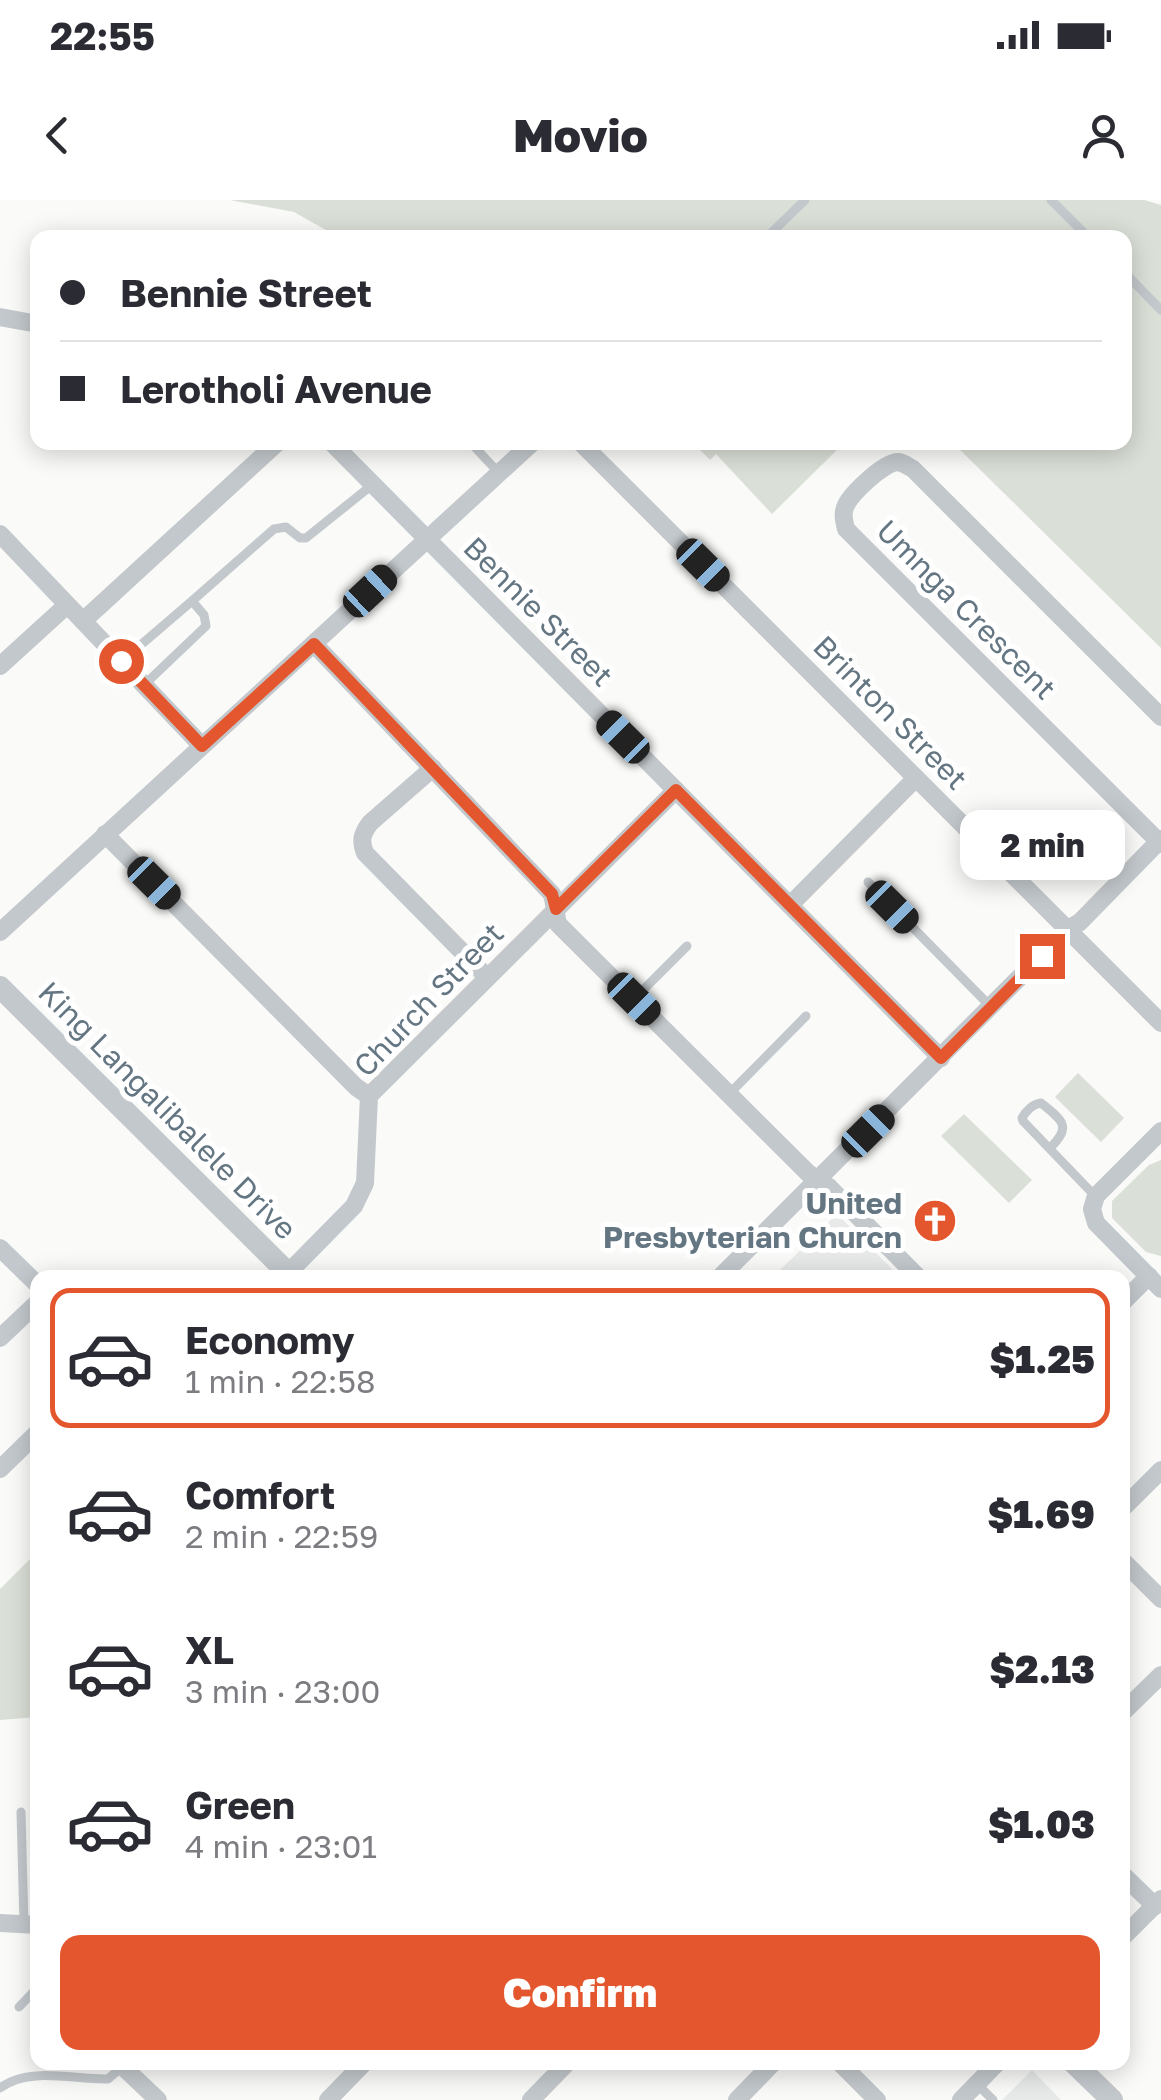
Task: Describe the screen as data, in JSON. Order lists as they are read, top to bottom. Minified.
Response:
{"streets":{"street":["Umnga Crescent","Bennie Street","Brinton Street","Church Street","King Langalibalele Drive"]},"crossings":[["Bennie Street","Church Street"]],"places":{"church":["United Presbyterian Churcn"]},"page":{"status":"22:55","header":"Movio","banner":["Bennie Street","Lerotholi Avenue"],"bubble":"2 min","list":[{"name":"Economy","note":"1 min · 22:58","value":"$1.25"},{"name":"Comfort","note":"2 min · 22:59","value":"$1.69"},{"name":"XL","note":"3 min · 23:00","value":"$2.13"},{"name":"Green","note":"4 min · 23:01","value":"$1.03"}],"buttons":"Confirm"}}
